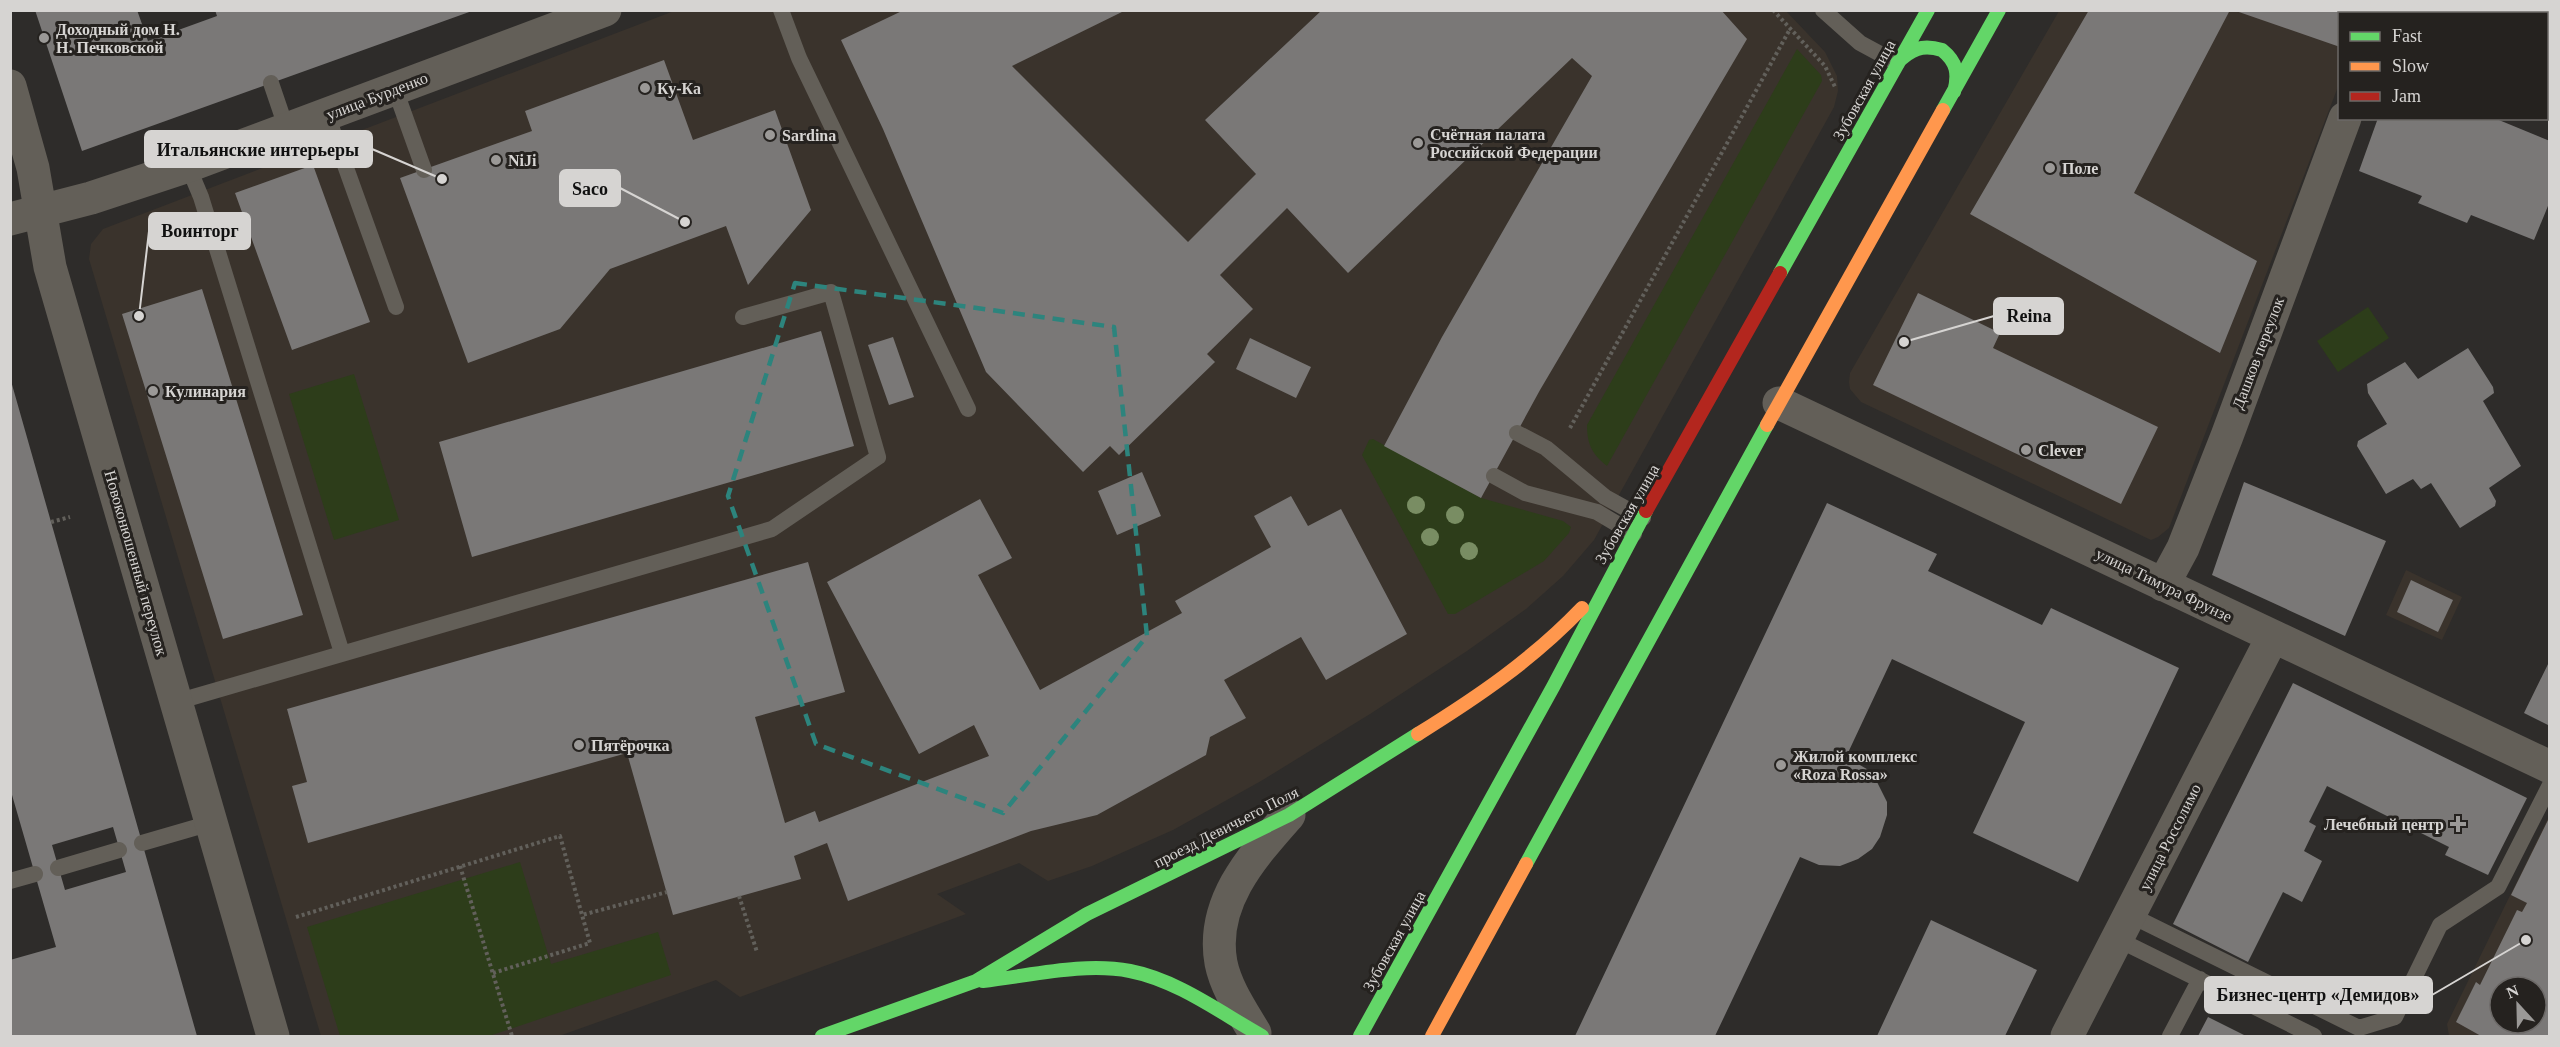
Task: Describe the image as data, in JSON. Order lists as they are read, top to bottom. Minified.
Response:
{"streets":{"main road":["Зубовская улица","проезд Девичьего Поля"],"street":["улица Бурденко","Дашков переулок","Новоконюшенный переулок","улица Тимура Фрунзе","улица Россолимо"]},"crossings":[["Зубовская улица","проезд Девичьего Поля"],["улица Бурденко","Новоконюшенный переулок"],["Дашков переулок","улица Тимура Фрунзе"],["улица Тимура Фрунзе","улица Россолимо"]],"places":{"other":["Доходный дом Н. Н. Печковской","Ку-Ка","Sardina","Счётная палата Российской Федерации","NiJi","Поле","Итальянские интерьеры","Saco","Воинторг","Reina","Кулинария","Clever","Пятёрочка","Жилой комплекс «Roza Rossa»","Бизнес-центр «Демидов»"],"health":["Лечебный центр"]},"legend":["Fast","Slow","Jam"],"north":"top"}
